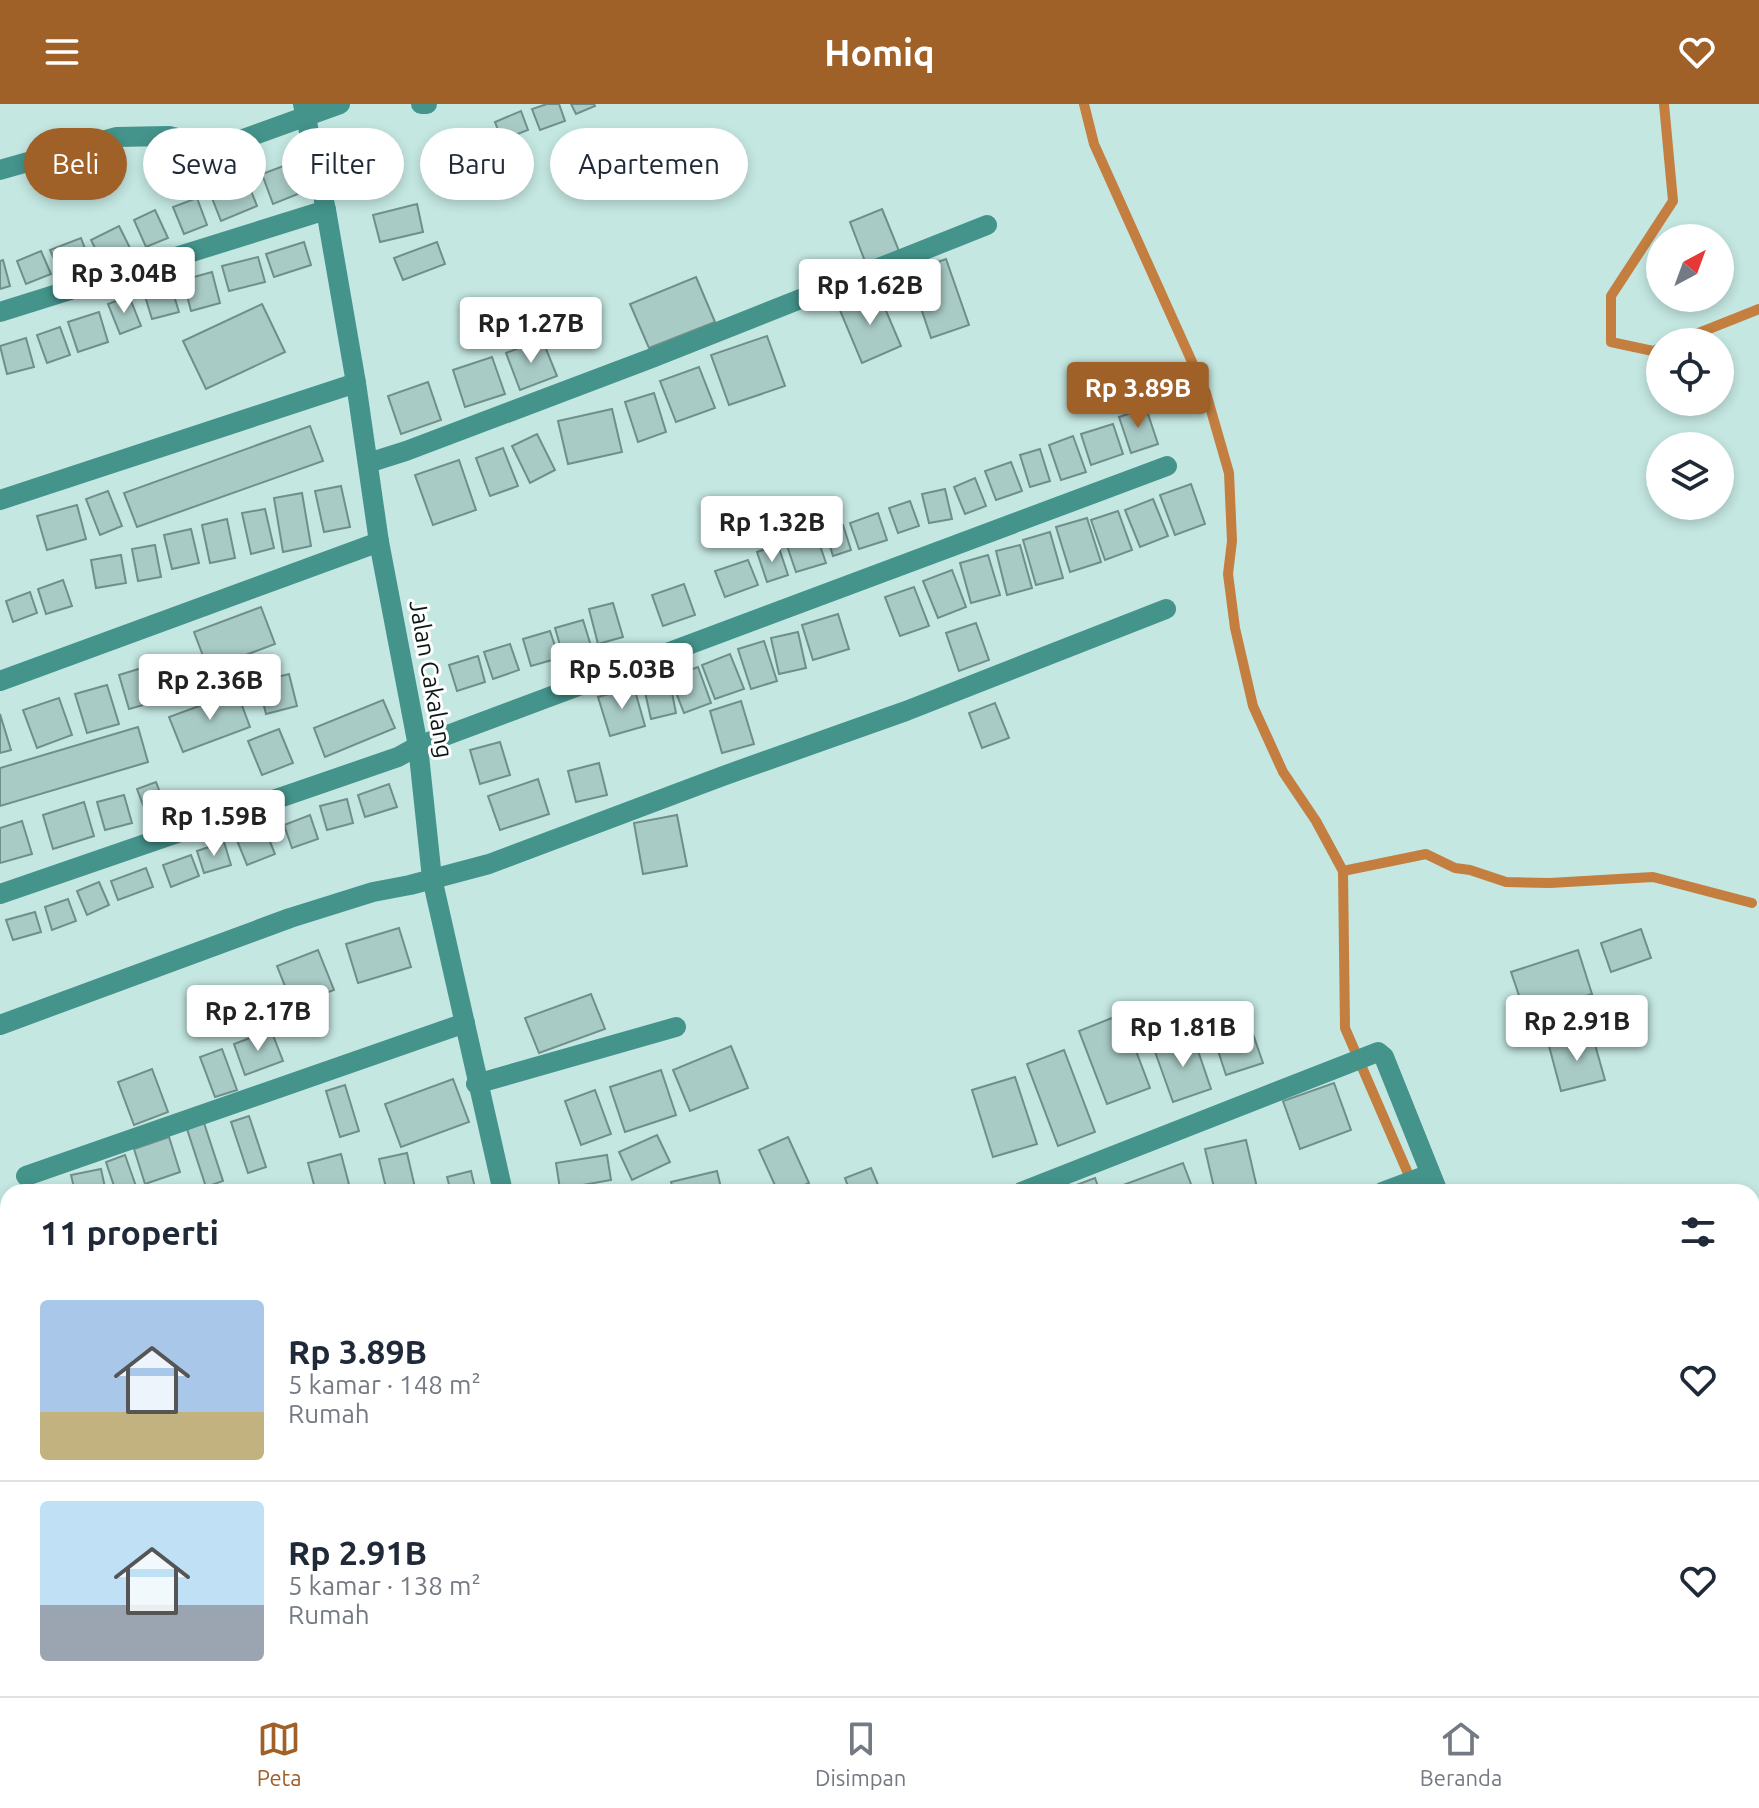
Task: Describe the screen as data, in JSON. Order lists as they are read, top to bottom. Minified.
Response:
{"streets":{"street":["Jalan Cakalang"]},"north":"top right","page":{"header":"Homiq","chip":["Beli","Sewa","Filter","Baru","Apartemen"],"price":["Rp 3.04B","Rp 1.62B","Rp 1.27B","Rp 3.89B","Rp 1.32B","Rp 5.03B","Rp 2.36B","Rp 1.59B","Rp 2.17B","Rp 2.91B","Rp 1.81B"],"heading":"11 properti","list":[{"name":"Rp 3.89B","note":"5 kamar · 148 m² · Rumah"},{"name":"Rp 2.91B","note":"5 kamar · 138 m² · Rumah"}],"tabs":["Peta","Disimpan","Beranda"]}}
